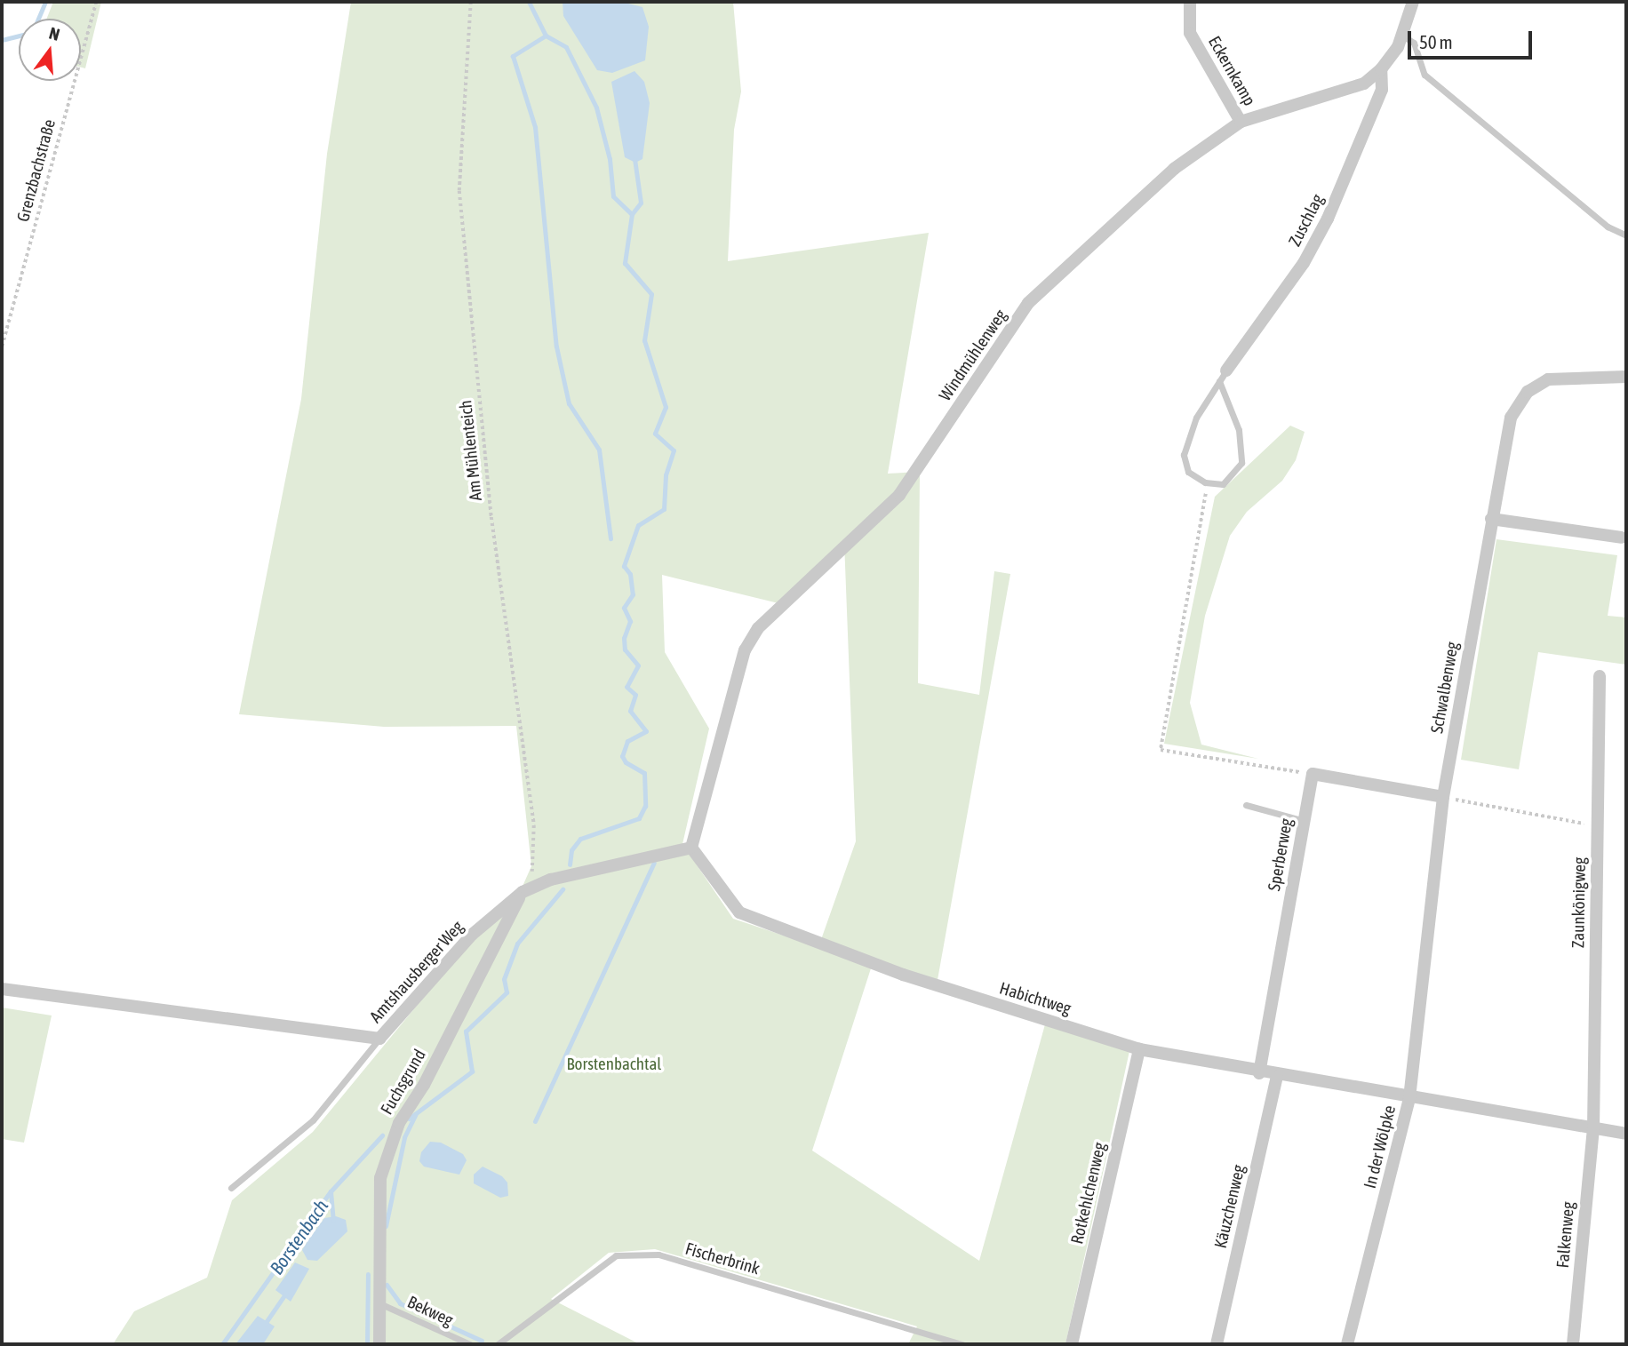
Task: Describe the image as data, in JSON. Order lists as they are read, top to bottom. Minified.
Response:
{"streets":{"street":["Eckernkamp","Zuschlag","Windmühlenweg","Schwalbenweg","Sperberweg","Zaunkönigweg","Amtshausberger Weg","Habichtweg","Fuchsgrund","In der Wölpke","Rotkehlchenweg","Käuzchenweg","Falkenweg"],"lane":["Fischerbrink","Bekweg"],"path":["Grenzbachstraße","Am Mühlenteich"]},"crossings":[["Eckernkamp","Windmühlenweg"],["Zuschlag","Windmühlenweg"],["Windmühlenweg","Amtshausberger Weg"],["Windmühlenweg","Habichtweg"],["Am Mühlenteich","Amtshausberger Weg"],["Am Mühlenteich","Fuchsgrund"],["Schwalbenweg","Habichtweg"],["Schwalbenweg","In der Wölpke"],["Sperberweg","Habichtweg"],["Zaunkönigweg","In der Wölpke"],["Zaunkönigweg","Falkenweg"],["Amtshausberger Weg","Habichtweg"],["Amtshausberger Weg","Fuchsgrund"],["Habichtweg","In der Wölpke"],["Habichtweg","Rotkehlchenweg"],["Habichtweg","Käuzchenweg"],["Fuchsgrund","Bekweg"],["In der Wölpke","Falkenweg"]],"water":["Borstenbach"],"parks":["Borstenbachtal"],"scale_bar":"50 m","north":"top"}
